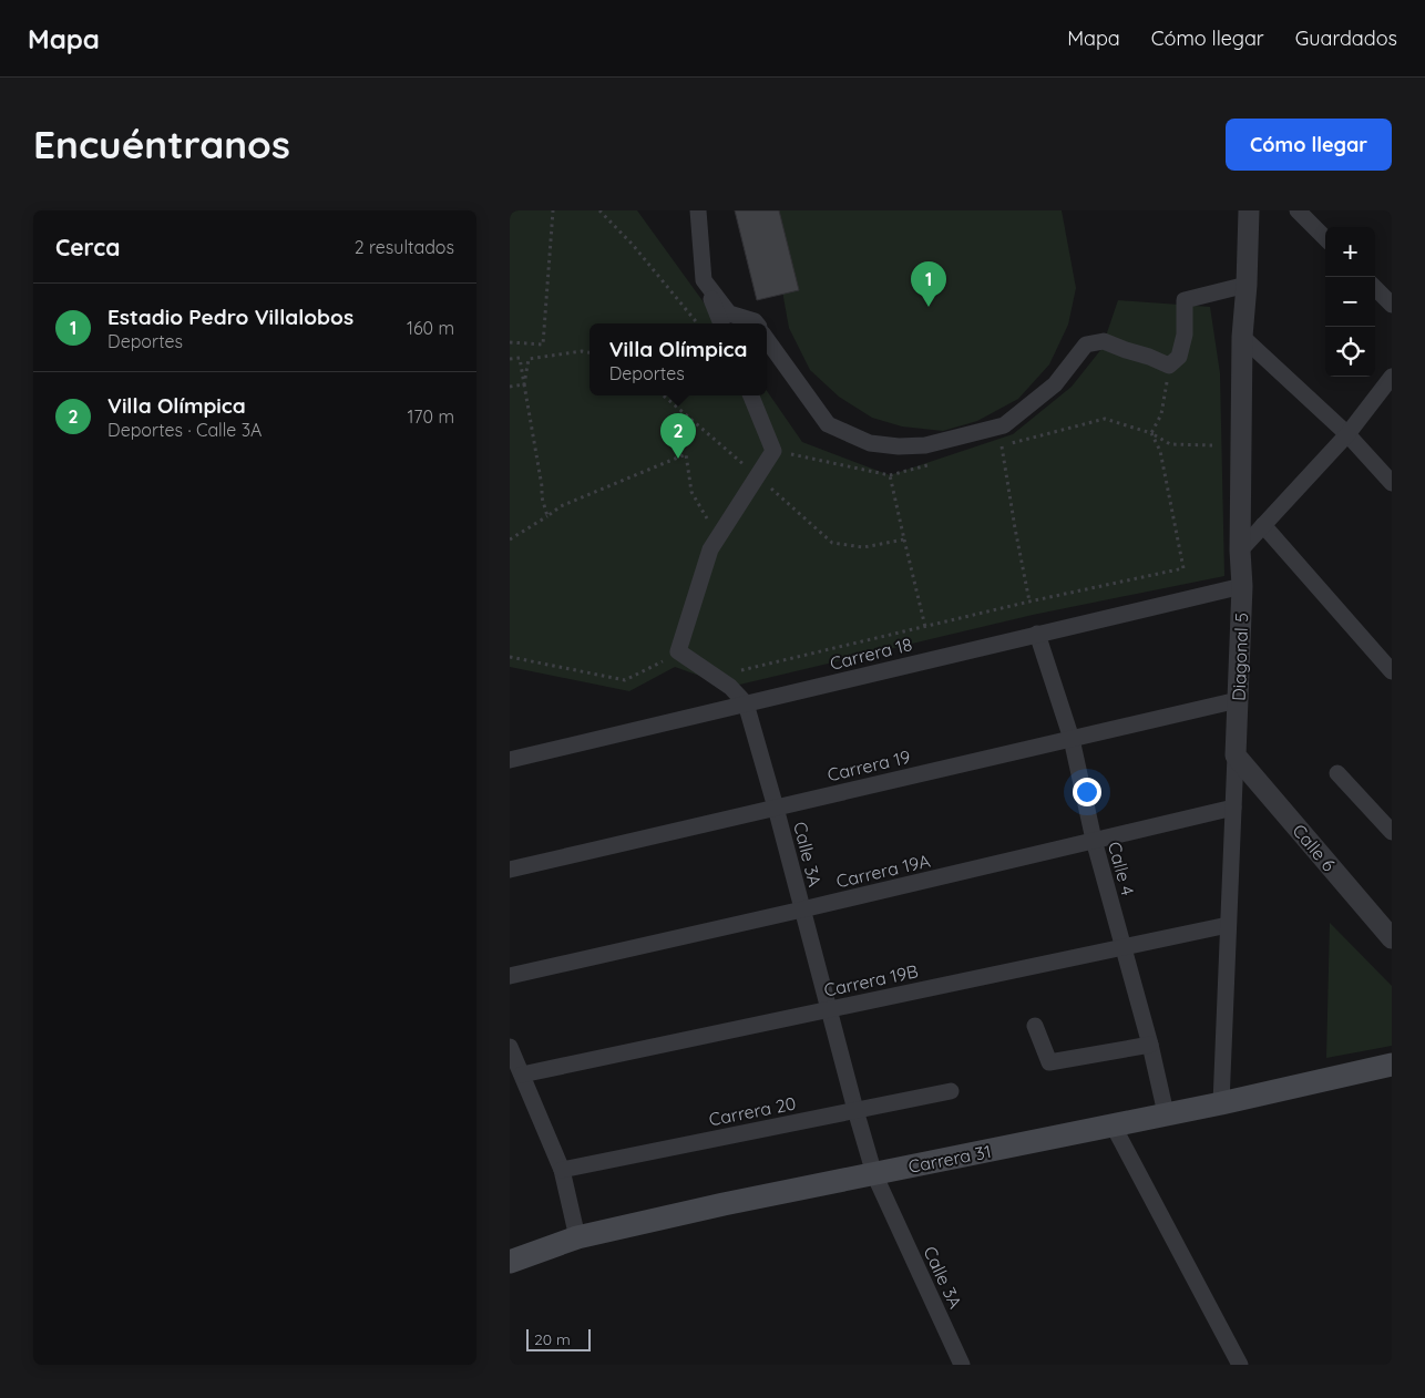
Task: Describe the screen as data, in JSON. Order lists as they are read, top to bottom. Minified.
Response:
{"streets":{"main road":["Carrera 31"],"street":["Carrera 18","Diagonal 5","Carrera 19","Calle 6","Calle 3A","Calle 4","Carrera 19A","Carrera 19B","Carrera 20"]},"crossings":[["Carrera 18","Diagonal 5"],["Carrera 18","Calle 3A"],["Carrera 18","Calle 4"],["Diagonal 5","Carrera 19"],["Diagonal 5","Calle 6"],["Diagonal 5","Carrera 19A"],["Diagonal 5","Carrera 19B"],["Diagonal 5","Carrera 31"],["Carrera 19","Calle 3A"],["Carrera 19","Calle 4"],["Calle 3A","Carrera 19A"],["Calle 3A","Carrera 19B"],["Calle 3A","Carrera 20"],["Calle 3A","Carrera 31"],["Calle 4","Carrera 19A"],["Calle 4","Carrera 19B"],["Calle 4","Carrera 31"]],"scale_bar":"20 m","page":{"header":"Mapa","nav":["Mapa","Cómo llegar","Guardados"],"buttons":"Cómo llegar","title":"Encuéntranos","heading":["Cerca","2 resultados"],"map_buttons":["+","−"],"pins":["1","2"],"list":[{"mark":"1","name":"Estadio Pedro Villalobos","note":"Deportes","value":"160 m"},{"mark":"2","name":"Villa Olímpica","note":"Deportes · Calle 3A","value":"170 m"}],"popup":["Villa Olímpica","Deportes"],"scale":"20 m"}}
